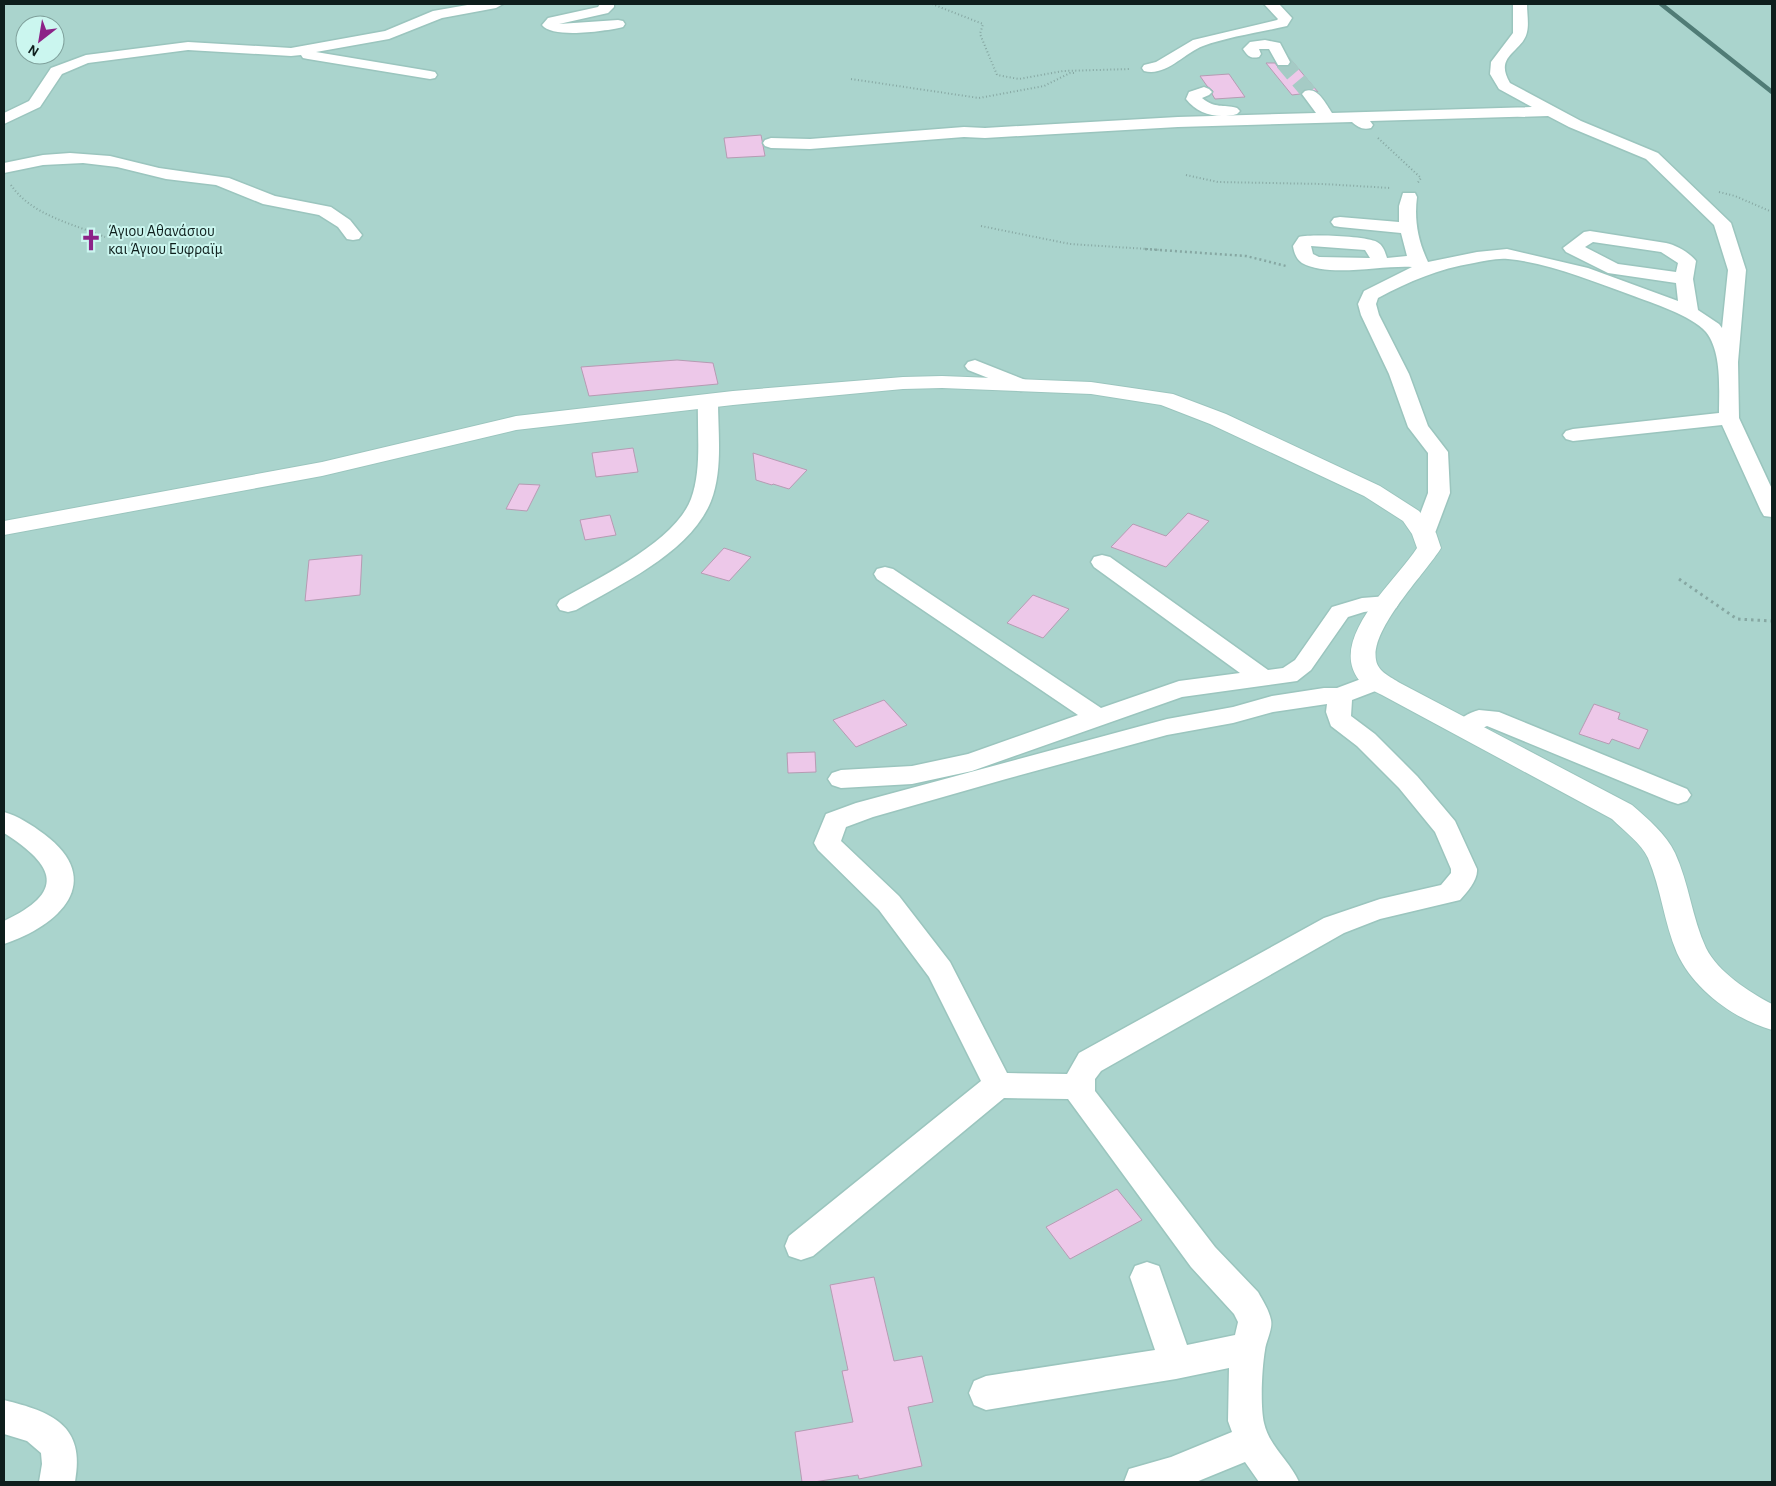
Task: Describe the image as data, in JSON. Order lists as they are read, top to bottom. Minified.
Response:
{"places":{"church":["Άγιου Αθανάσιου και Άγιου Ευφραϊμ"]},"north":"bottom left"}
